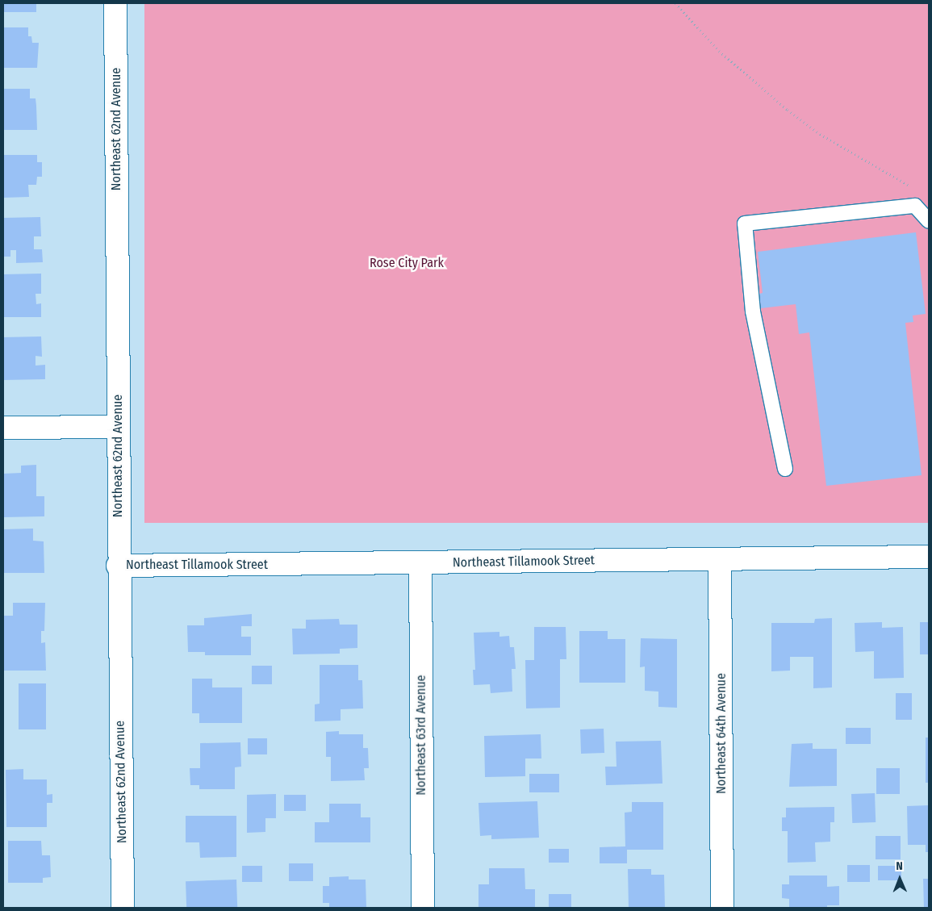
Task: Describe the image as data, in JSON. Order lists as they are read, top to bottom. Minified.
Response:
{"streets":{"street":["Northeast 62nd Avenue","Northeast Tillamook Street","Northeast 64th Avenue","Northeast 63rd Avenue"]},"crossings":[["Northeast 62nd Avenue","Northeast Tillamook Street"],["Northeast Tillamook Street","Northeast 64th Avenue"],["Northeast Tillamook Street","Northeast 63rd Avenue"]],"parks":["Rose City Park"],"north":"top"}
